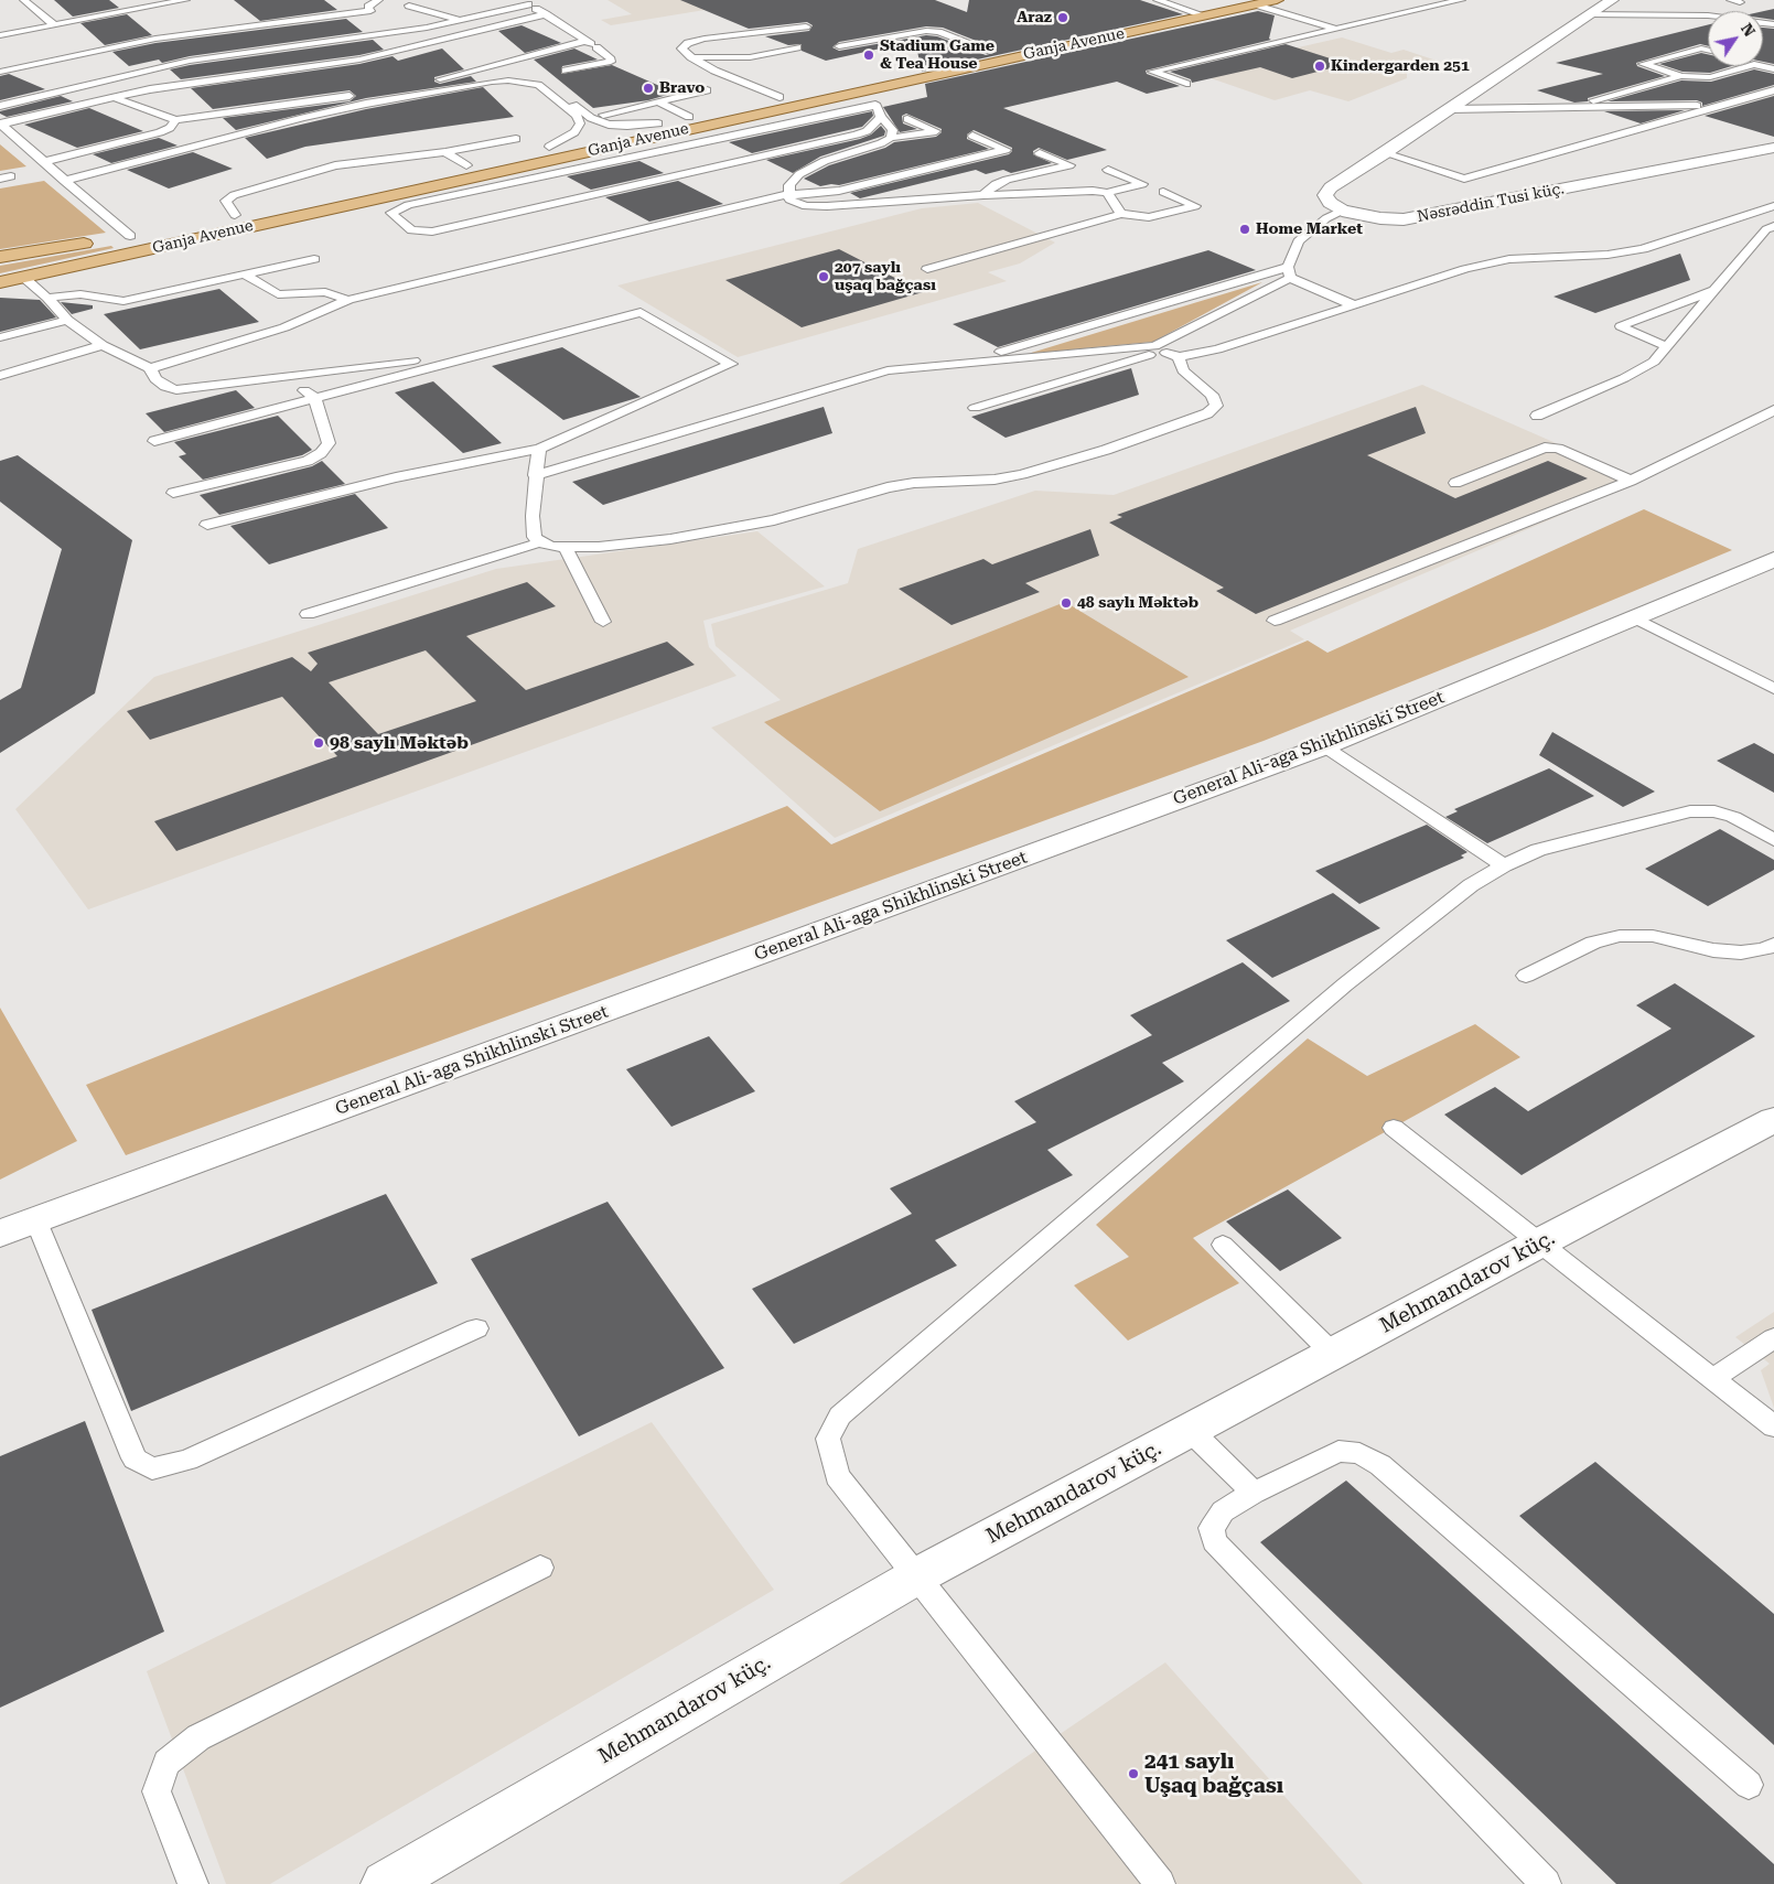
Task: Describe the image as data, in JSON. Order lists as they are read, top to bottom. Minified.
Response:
{"streets":{"main road":["Ganja Avenue"],"street":["Nəsrəddin Tusi küç.","General Ali-aga Shikhlinski Street","Mehmandarov küç."]},"places":["Araz","Stadium Game & Tea House","Kindergarden 251","Bravo","Home Market","207 saylı uşaq bağçası","48 saylı Məktəb","98 saylı Məktəb","241 saylı Uşaq bağçası"],"north":"top right"}
